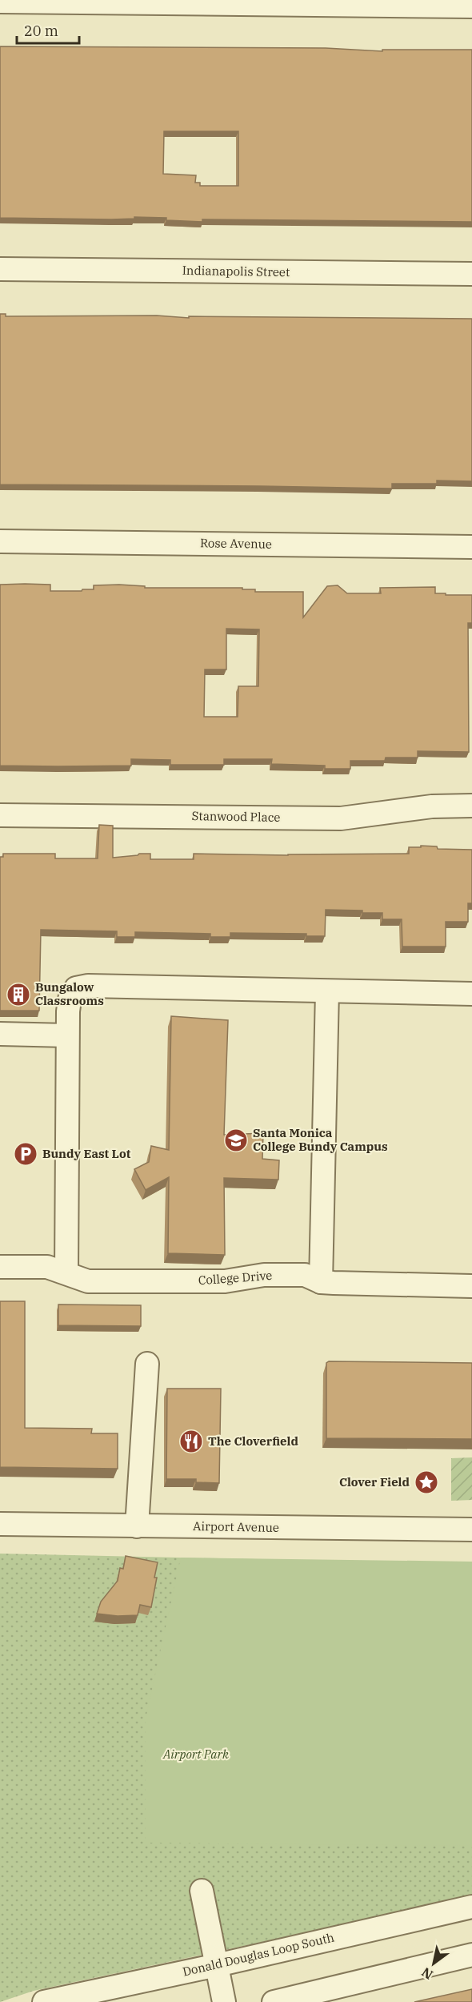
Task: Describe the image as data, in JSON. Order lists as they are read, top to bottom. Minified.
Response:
{"streets":{"street":["Indianapolis Street","Rose Avenue","Stanwood Place","College Drive","Airport Avenue","Donald Douglas Loop South"]},"parks":["Airport Park"],"places":{"building":["Bungalow Classrooms"],"school or university":["Santa Monica College Bundy Campus"],"parking":["Bundy East Lot"],"restaurant":["The Cloverfield"],"place":["Clover Field"]},"scale_bar":"20 m","north":"bottom left"}
